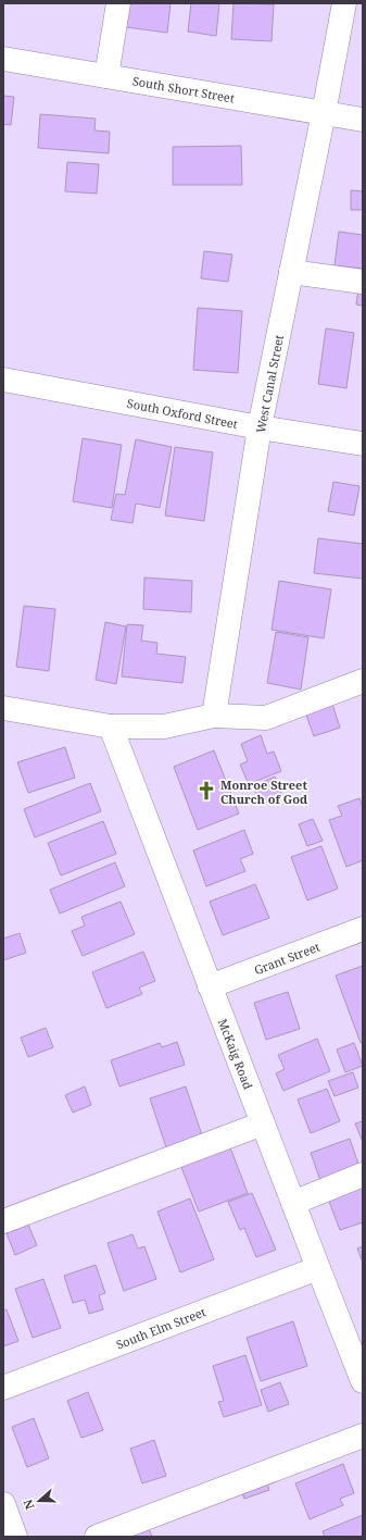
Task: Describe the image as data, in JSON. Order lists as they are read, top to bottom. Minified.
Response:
{"streets":{"street":["South Short Street","West Canal Street","South Oxford Street","Grant Street","McKaig Road","South Elm Street"]},"crossings":[["South Short Street","West Canal Street"],["West Canal Street","South Oxford Street"],["Grant Street","McKaig Road"],["McKaig Road","South Elm Street"]],"places":{"church":["Monroe Street Church of God"]},"north":"left"}
